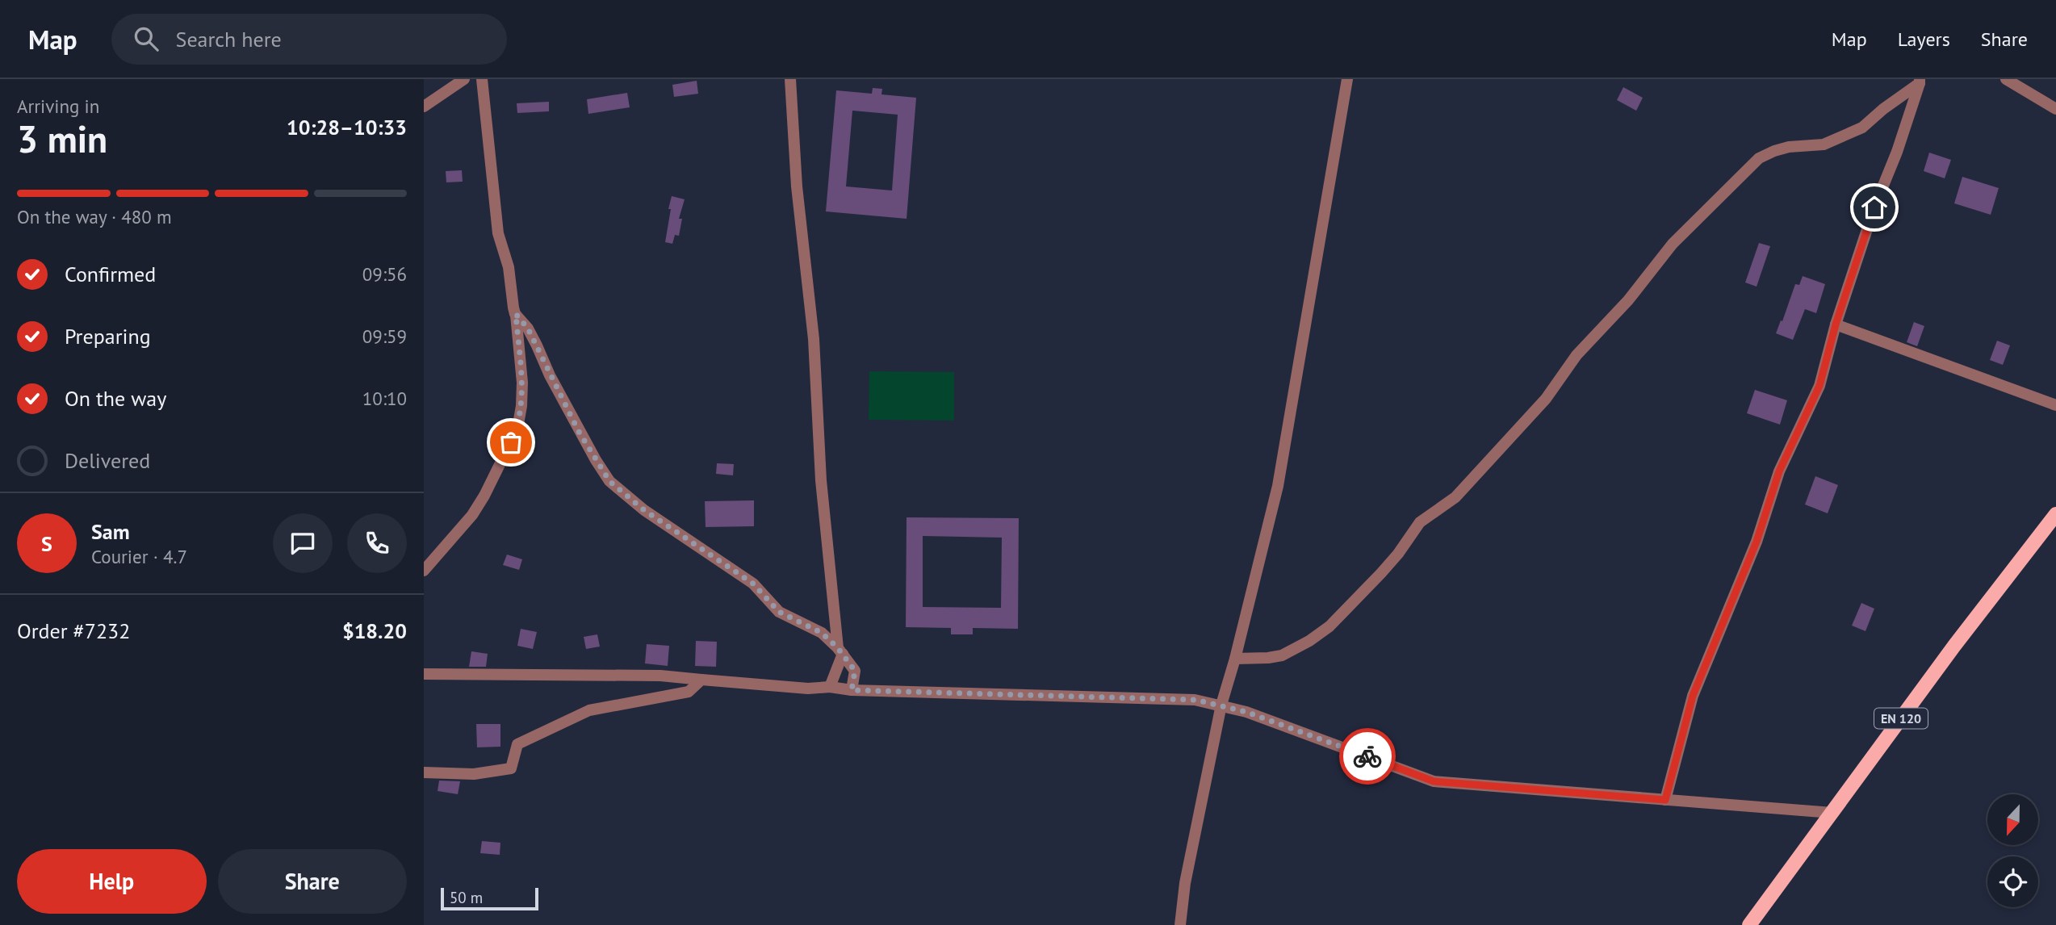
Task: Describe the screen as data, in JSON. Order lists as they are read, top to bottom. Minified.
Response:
{"streets":{"main road":["EN 120"]},"scale_bar":"50 m","north":"bottom","page":{"header":"Map","search":"Search here","nav":["Map","Layers","Share"],"heading":["3 min","Arriving in","10:28–10:33"],"panel":["Sam","Courier · 4.7","Order #7232","$18.20"],"bar":"On the way · 480 m","list":[["Confirmed","09:56"],["Preparing","09:59"],["On the way","10:10"],"Delivered"],"round":"S","buttons":["Help","Share"],"scale":"50 m"}}
